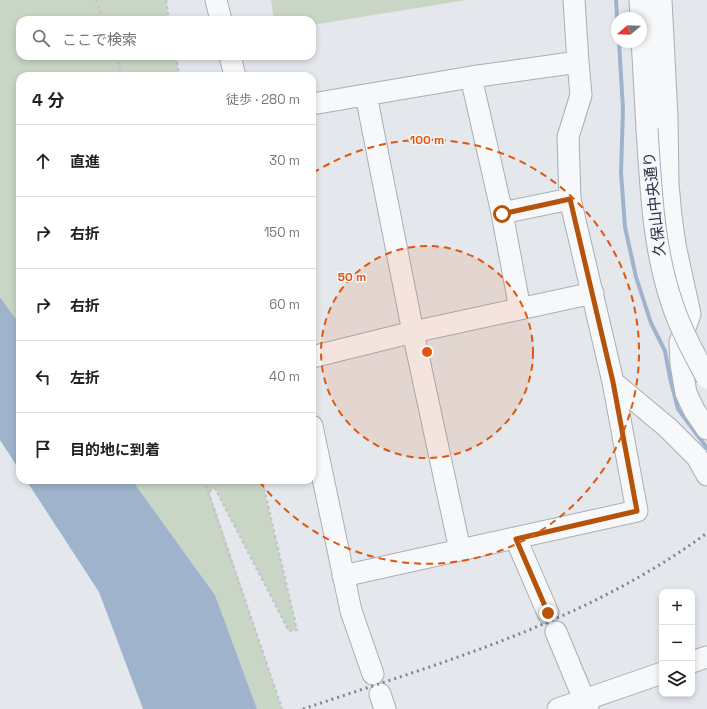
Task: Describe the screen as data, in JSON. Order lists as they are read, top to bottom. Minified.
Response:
{"streets":{"street":["久保山中央通り"]},"north":"left","page":{"search":"ここで検索","heading":["4 分","徒歩 · 280 m"],"list":[["直進","30 m"],["右折","150 m"],["右折","60 m"],["左折","40 m"],"目的地に到着"],"map_buttons":["+","−"]},"rings":["100 m","50 m"]}
